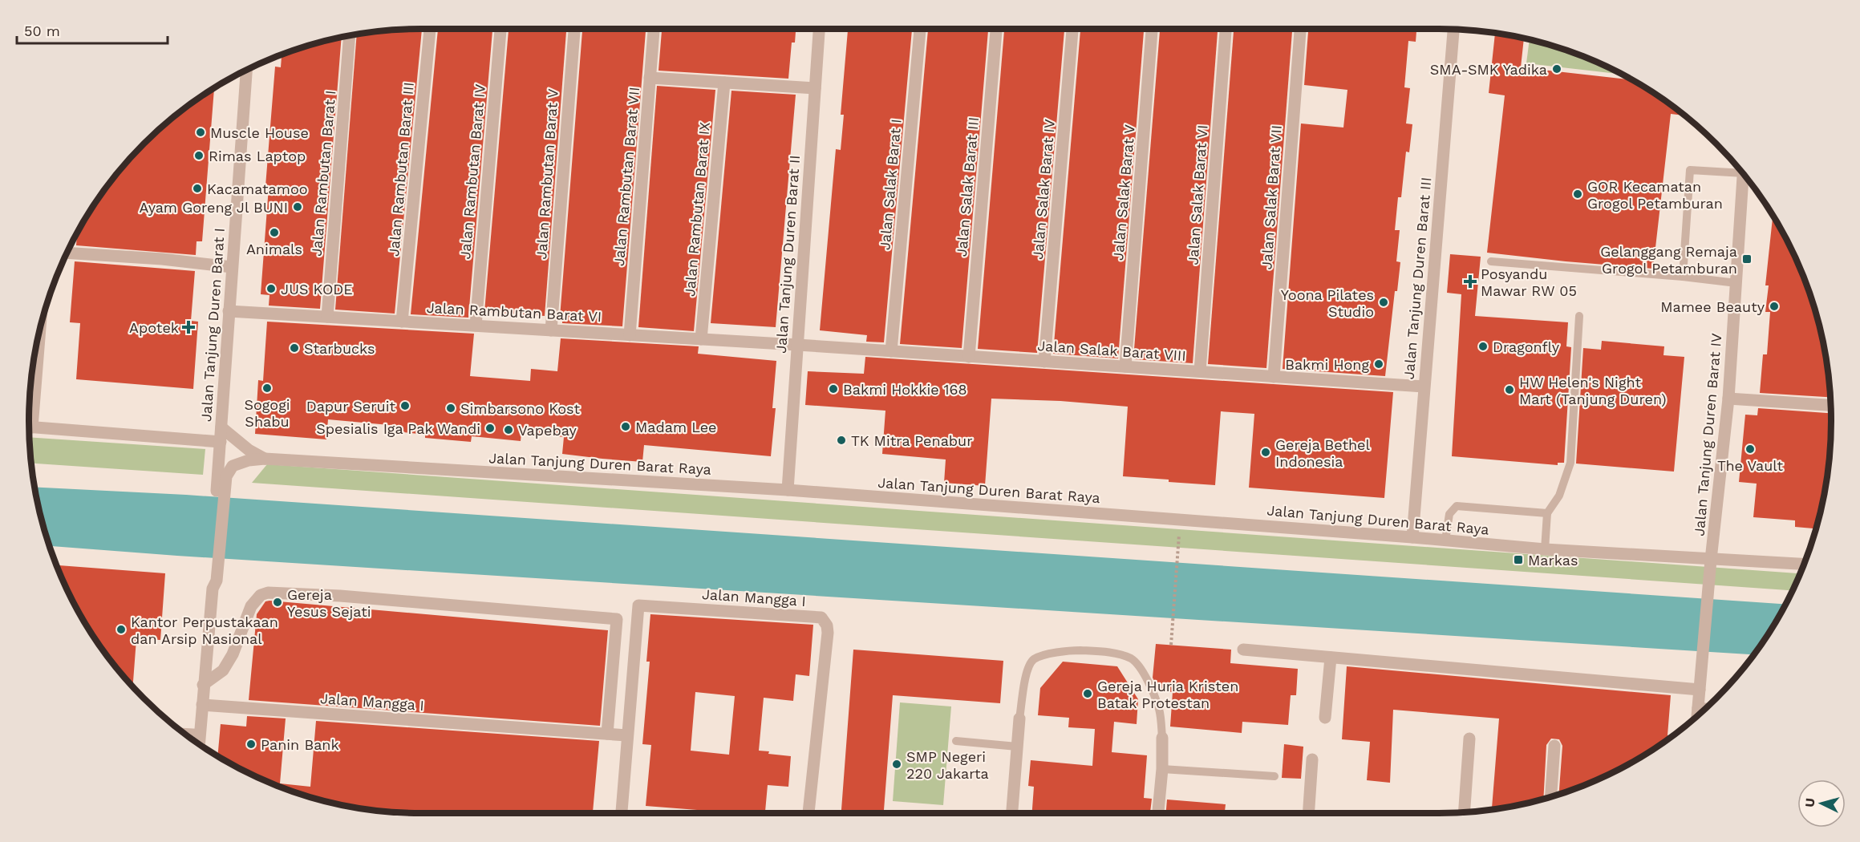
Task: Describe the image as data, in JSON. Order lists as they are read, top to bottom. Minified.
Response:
{"streets":{"street":["Jalan Rambutan Barat III","Jalan Rambutan Barat IV","Jalan Rambutan Barat I","Jalan Rambutan Barat V","Jalan Rambutan Barat VII","Jalan Salak Barat I","Jalan Salak Barat III","Jalan Salak Barat IV","Jalan Salak Barat V","Jalan Salak Barat VI","Jalan Salak Barat VII","Jalan Rambutan Barat IX","Jalan Tanjung Duren Barat II","Jalan Tanjung Duren Barat III","Jalan Rambutan Barat VI","Jalan Tanjung Duren Barat I","Jalan Salak Barat VIII","Jalan Tanjung Duren Barat IV","Jalan Tanjung Duren Barat Raya","Jalan Mangga I"]},"crossings":[["Jalan Rambutan Barat III","Jalan Rambutan Barat VI"],["Jalan Rambutan Barat IV","Jalan Rambutan Barat VI"],["Jalan Rambutan Barat I","Jalan Rambutan Barat VI"],["Jalan Rambutan Barat V","Jalan Rambutan Barat VI"],["Jalan Rambutan Barat VII","Jalan Rambutan Barat VI"],["Jalan Salak Barat I","Jalan Salak Barat VIII"],["Jalan Salak Barat III","Jalan Salak Barat VIII"],["Jalan Salak Barat IV","Jalan Salak Barat VIII"],["Jalan Salak Barat V","Jalan Salak Barat VIII"],["Jalan Salak Barat VI","Jalan Salak Barat VIII"],["Jalan Salak Barat VII","Jalan Salak Barat VIII"],["Jalan Rambutan Barat IX","Jalan Rambutan Barat VI"],["Jalan Tanjung Duren Barat II","Jalan Rambutan Barat VI"],["Jalan Tanjung Duren Barat II","Jalan Salak Barat VIII"],["Jalan Tanjung Duren Barat II","Jalan Tanjung Duren Barat Raya"],["Jalan Tanjung Duren Barat III","Jalan Salak Barat VIII"],["Jalan Tanjung Duren Barat III","Jalan Tanjung Duren Barat Raya"],["Jalan Rambutan Barat VI","Jalan Tanjung Duren Barat I"],["Jalan Rambutan Barat VI","Jalan Salak Barat VIII"],["Jalan Tanjung Duren Barat I","Jalan Tanjung Duren Barat Raya"],["Jalan Tanjung Duren Barat I","Jalan Mangga I"],["Jalan Tanjung Duren Barat IV","Jalan Tanjung Duren Barat Raya"]],"places":{"other":["SMA-SMK Yadika","Muscle House","Rimas Laptop","Kacamatamoo","GOR Kecamatan Grogol Petamburan","Ayam Goreng Jl BUNI","Animals","JUS KODE","Yoona Pilates Studio","Mamee Beauty","Dragonfly","Starbucks","Bakmi Hong","Sogogi Shabu","Bakmi Hokkie 168","HW Helen's Night Mart (Tanjung Duren)","Dapur Seruit","Simbarsono Kost","Madam Lee","Spesialis Iga Pak Wandi","Vapebay","TK Mitra Penabur","The Vault","Gereja Bethel Indonesia","Gereja Yesus Sejati","Kantor Perpustakaan dan Arsip Nasional","Gereja Huria Kristen Batak Protestan","Panin Bank","SMP Negeri 220 Jakarta"],"transit":["Gelanggang Remaja Grogol Petamburan","Markas"],"health":["Posyandu Mawar RW 05","Apotek"]},"scale_bar":"50 m","north":"left"}
